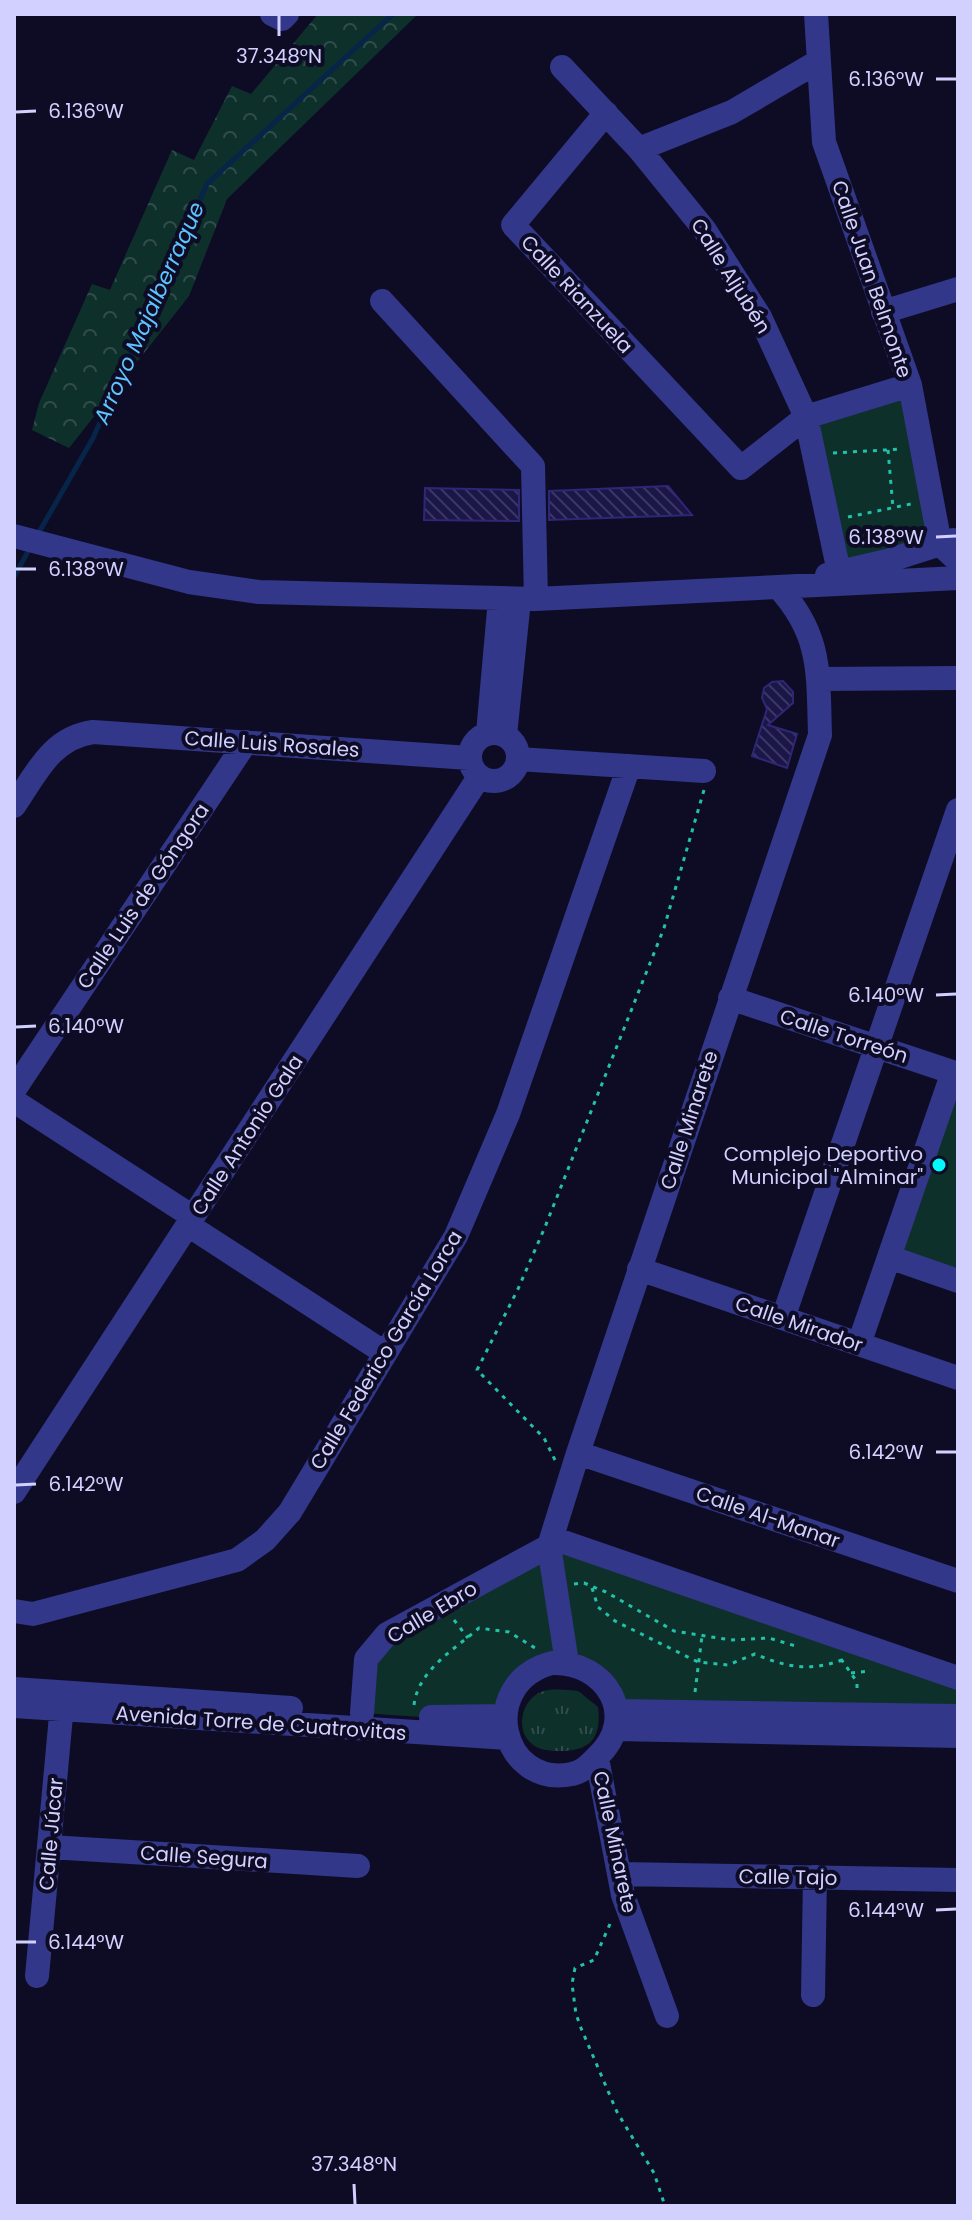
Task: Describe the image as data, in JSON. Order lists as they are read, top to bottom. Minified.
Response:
{"streets":{"street":["Calle Aljubén","Calle Juan Belmonte","Calle Rianzuela","Calle Luis Rosales","Calle Luis de Góngora","Calle Torreón","Calle Minarete","Calle Antonio Gala","Calle Mirador","Calle Federico García Lorca","Calle Al-Manar","Calle Ebro","Avenida Torre de Cuatrovitas","Calle Júcar","Calle Segura","Calle Tajo"]},"crossings":[["Calle Aljubén","Calle Rianzuela"],["Calle Luis Rosales","Calle Luis de Góngora"],["Calle Luis Rosales","Calle Antonio Gala"],["Calle Torreón","Calle Minarete"],["Calle Minarete","Calle Mirador"],["Calle Minarete","Calle Al-Manar"],["Calle Minarete","Calle Ebro"],["Calle Minarete","Avenida Torre de Cuatrovitas"],["Calle Minarete","Calle Tajo"],["Calle Ebro","Avenida Torre de Cuatrovitas"],["Avenida Torre de Cuatrovitas","Calle Júcar"],["Calle Júcar","Calle Segura"]],"water":["Arroyo Majalberraque"],"places":["Complejo Deportivo Municipal \"Alminar\""],"coordinates":["37.348°N","6.136°W","6.138°W","6.140°W","6.142°W","6.144°W"]}
